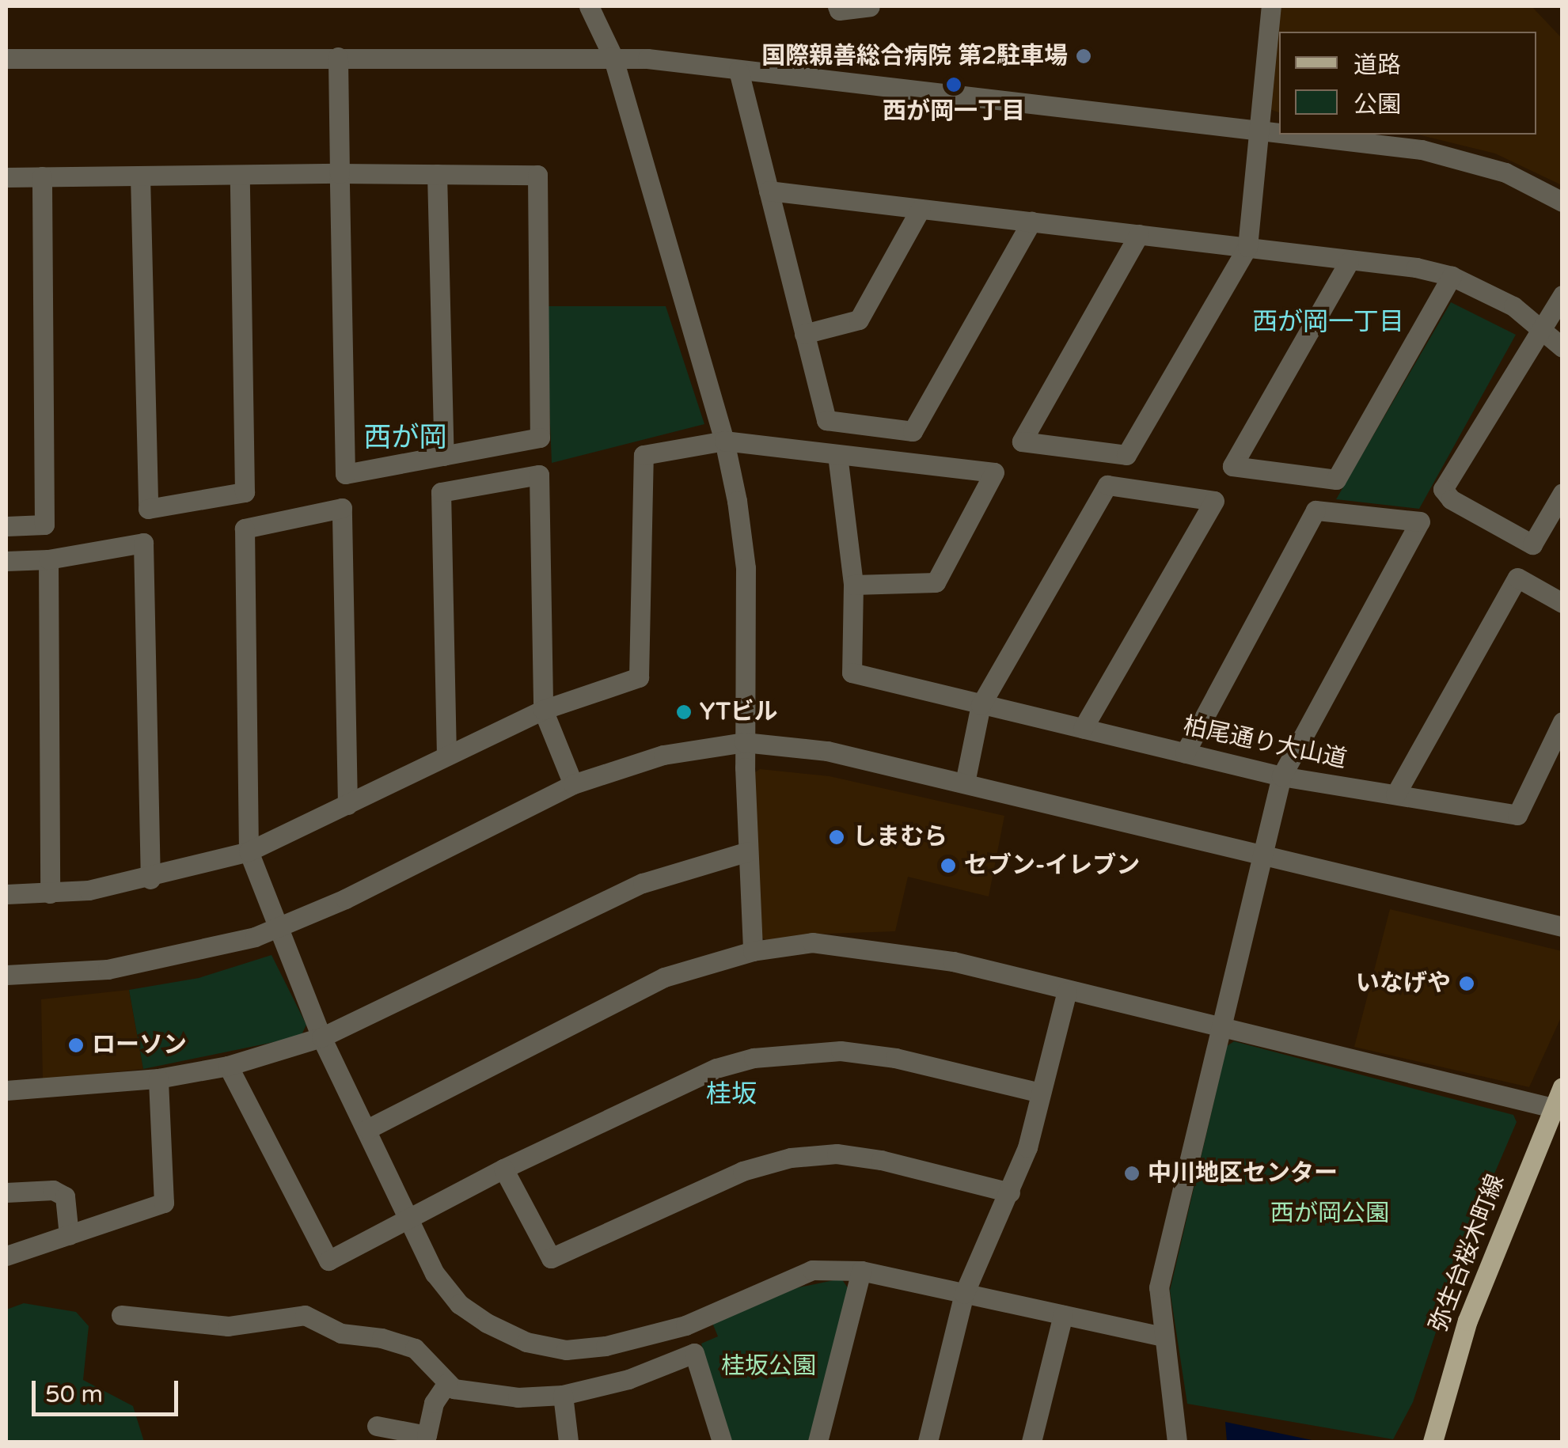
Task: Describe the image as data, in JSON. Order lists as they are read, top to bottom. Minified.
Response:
{"streets":{"main road":["弥生台桜木町線"],"street":["柏尾通り大山道"]},"districts":["西が岡一丁目","西が岡","桂坂"],"parks":["西が岡公園","桂坂公園"],"places":["国際親善総合病院 第2駐車場","西が岡一丁目","YTビル","しまむら","セブン-イレブン","いなげや","ローソン","中川地区センター"],"legend":["道路","公園"],"scale_bar":"50 m"}
